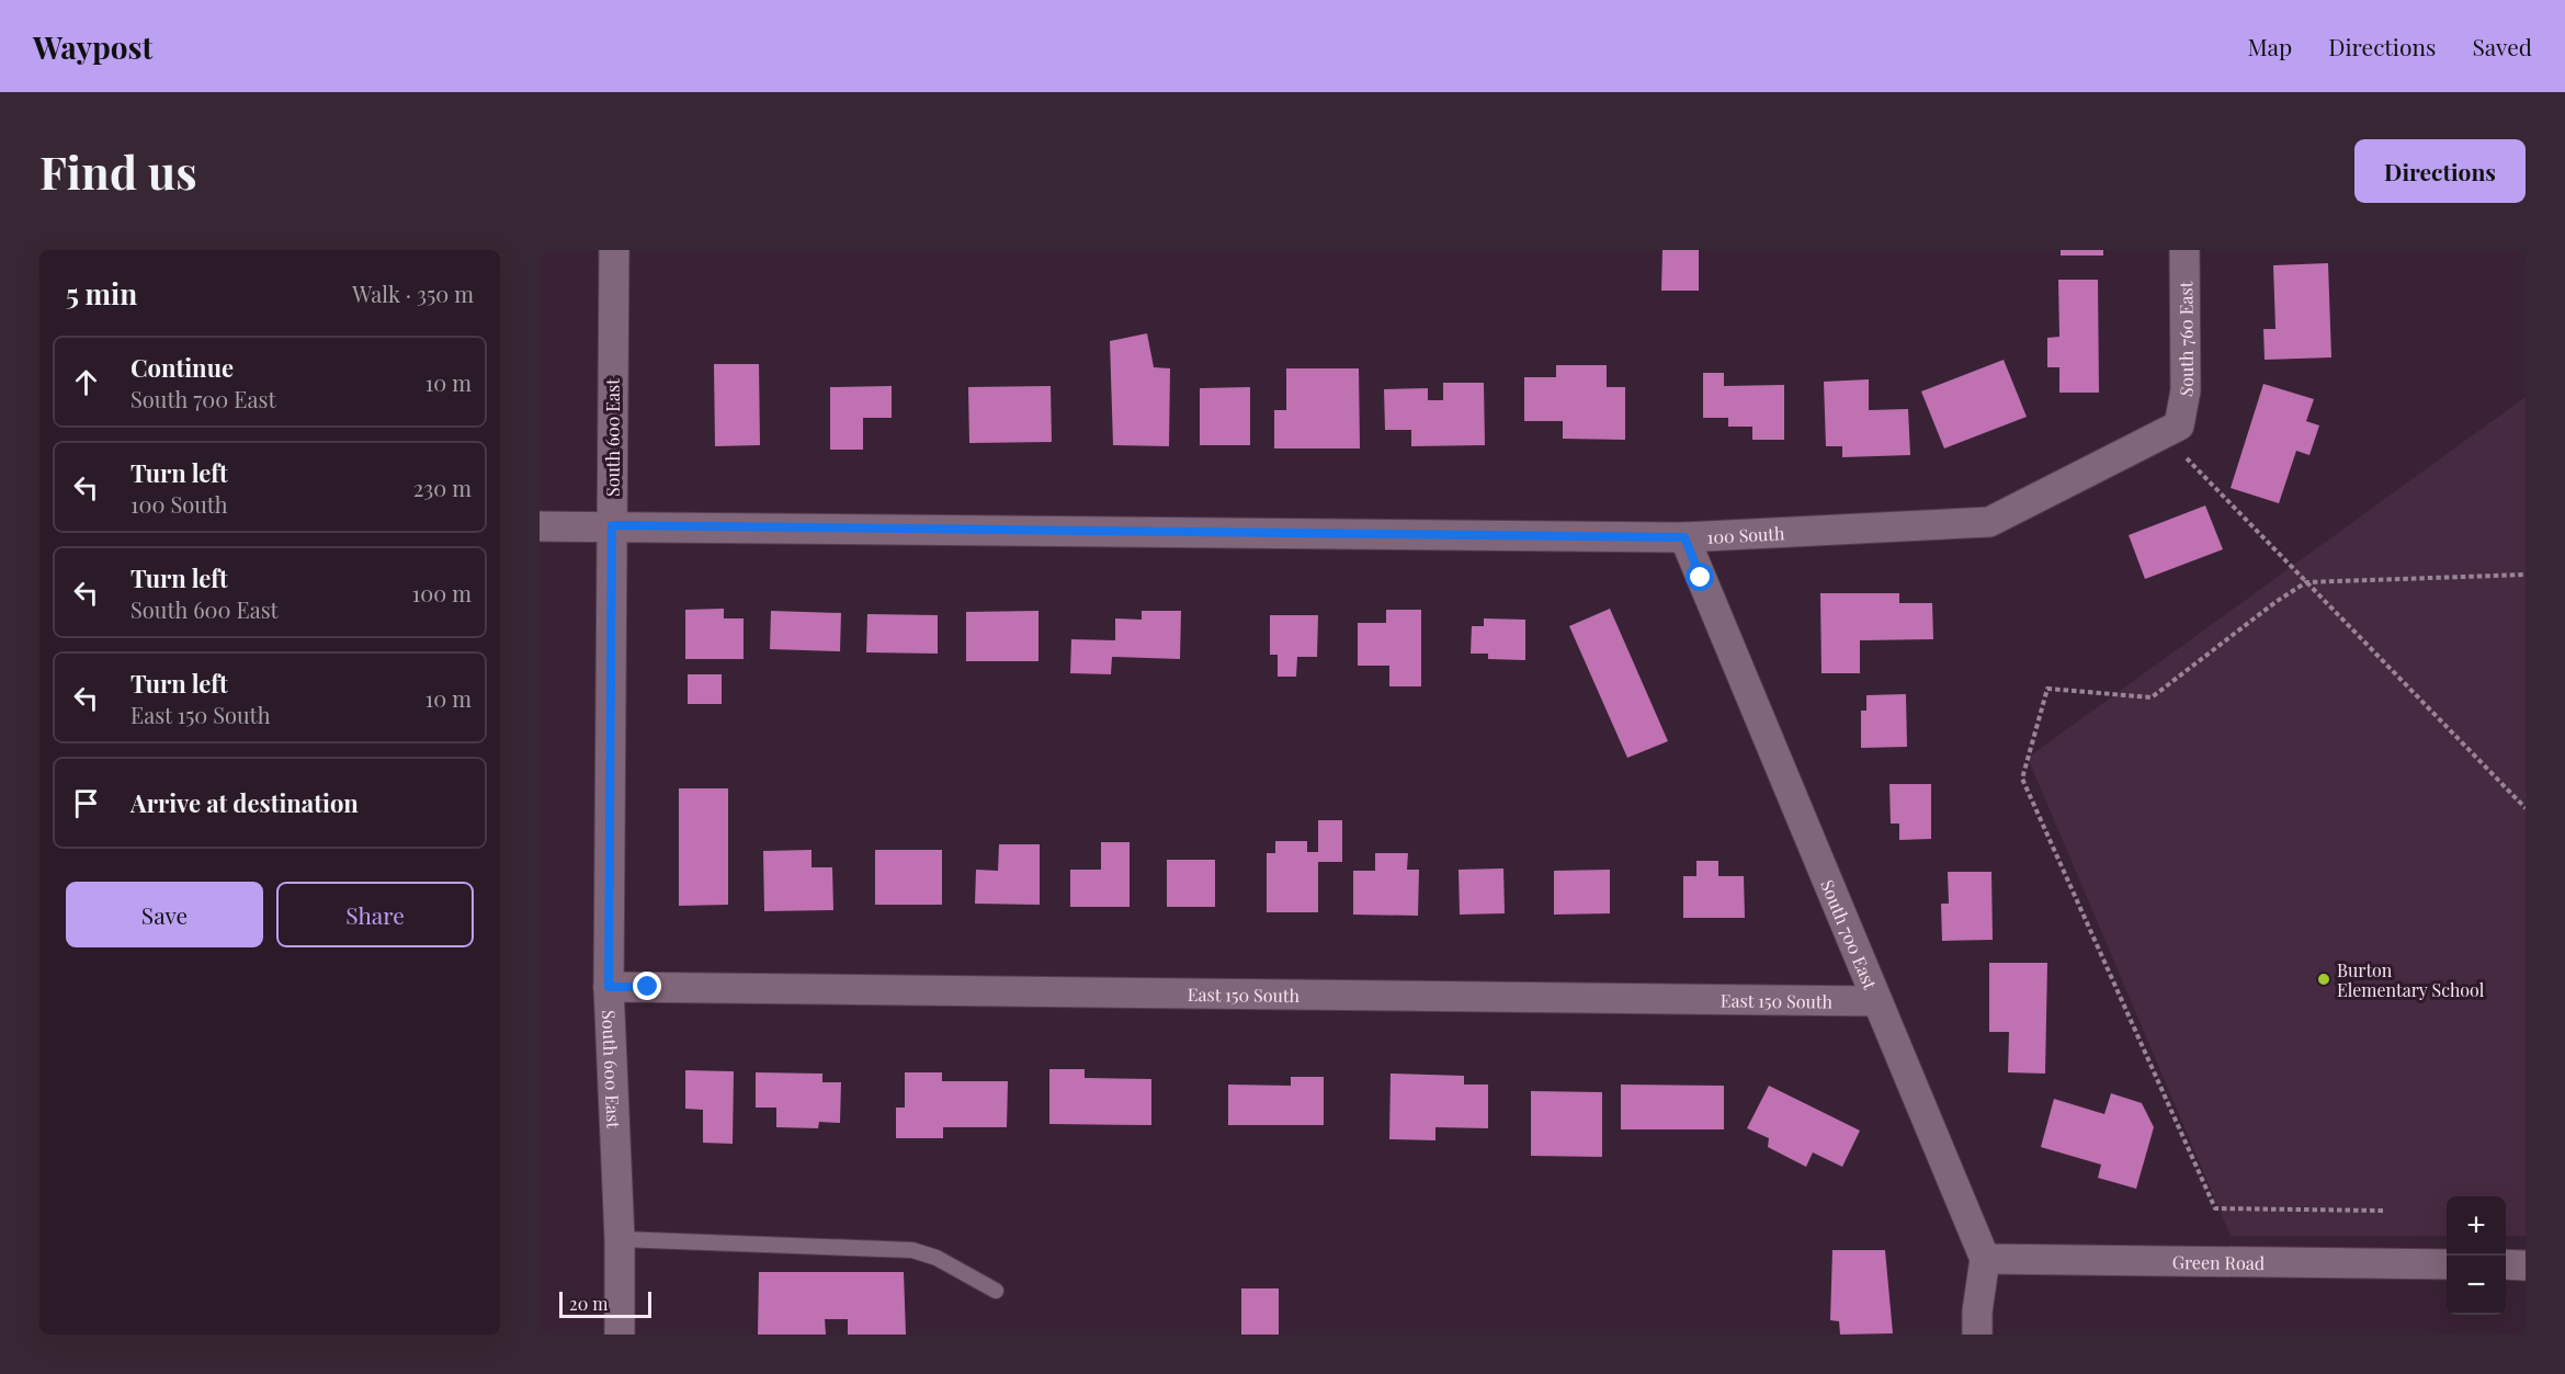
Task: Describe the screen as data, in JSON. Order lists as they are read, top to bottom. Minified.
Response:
{"streets":{"street":["South 760 East","South 600 East","100 South","South 700 East","East 150 South","Green Road"]},"crossings":[["South 760 East","100 South"],["South 600 East","100 South"],["South 600 East","East 150 South"],["100 South","South 700 East"],["South 700 East","East 150 South"],["South 700 East","Green Road"]],"places":["Burton Elementary School"],"scale_bar":"20 m","page":{"header":"Waypost","nav":["Map","Directions","Saved"],"buttons":["Directions",["Save","Share"]],"title":"Find us","heading":["5 min","Walk · 350 m"],"list":[["Continue","South 700 East","10 m"],["Turn left","100 South","230 m"],["Turn left","South 600 East","100 m"],["Turn left","East 150 South","10 m"],"Arrive at destination"],"map_buttons":["+","−"],"scale":"20 m"}}
